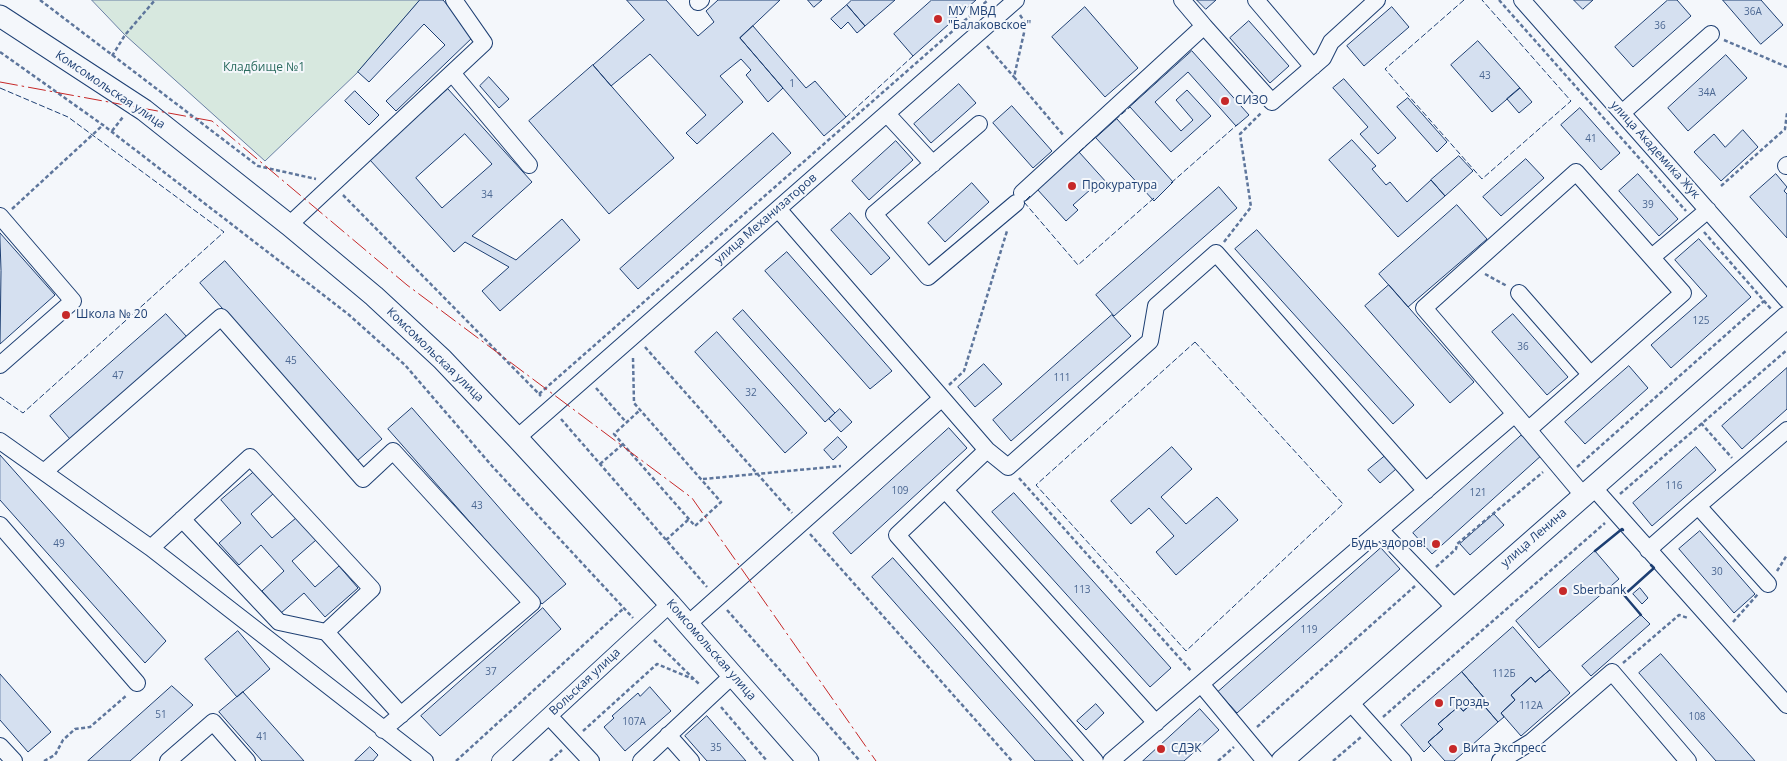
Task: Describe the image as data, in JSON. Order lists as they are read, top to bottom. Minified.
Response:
{"streets":{"main road":["Комсомольская улица","улица Ленина"],"street":["улица Академика Жук","улица Механизаторов","Вольская улица"]},"crossings":[["Комсомольская улица","улица Механизаторов"],["Комсомольская улица","Вольская улица"]],"parks":["Кладбище №1"],"places":["МУ МВД \"Балаковское\"","СИЗО","Прокуратура","Школа № 20","Будь здоров!","Sberbank","Гроздь","СДЭК","Вита Экспресс"],"house_numbers":["36А","36","43","1","34А","41","34","39","125","36","45","47","111","32","116","109","121","43","49","30","113","119","37","112Б","112А","51","108","107А","41","35"]}
